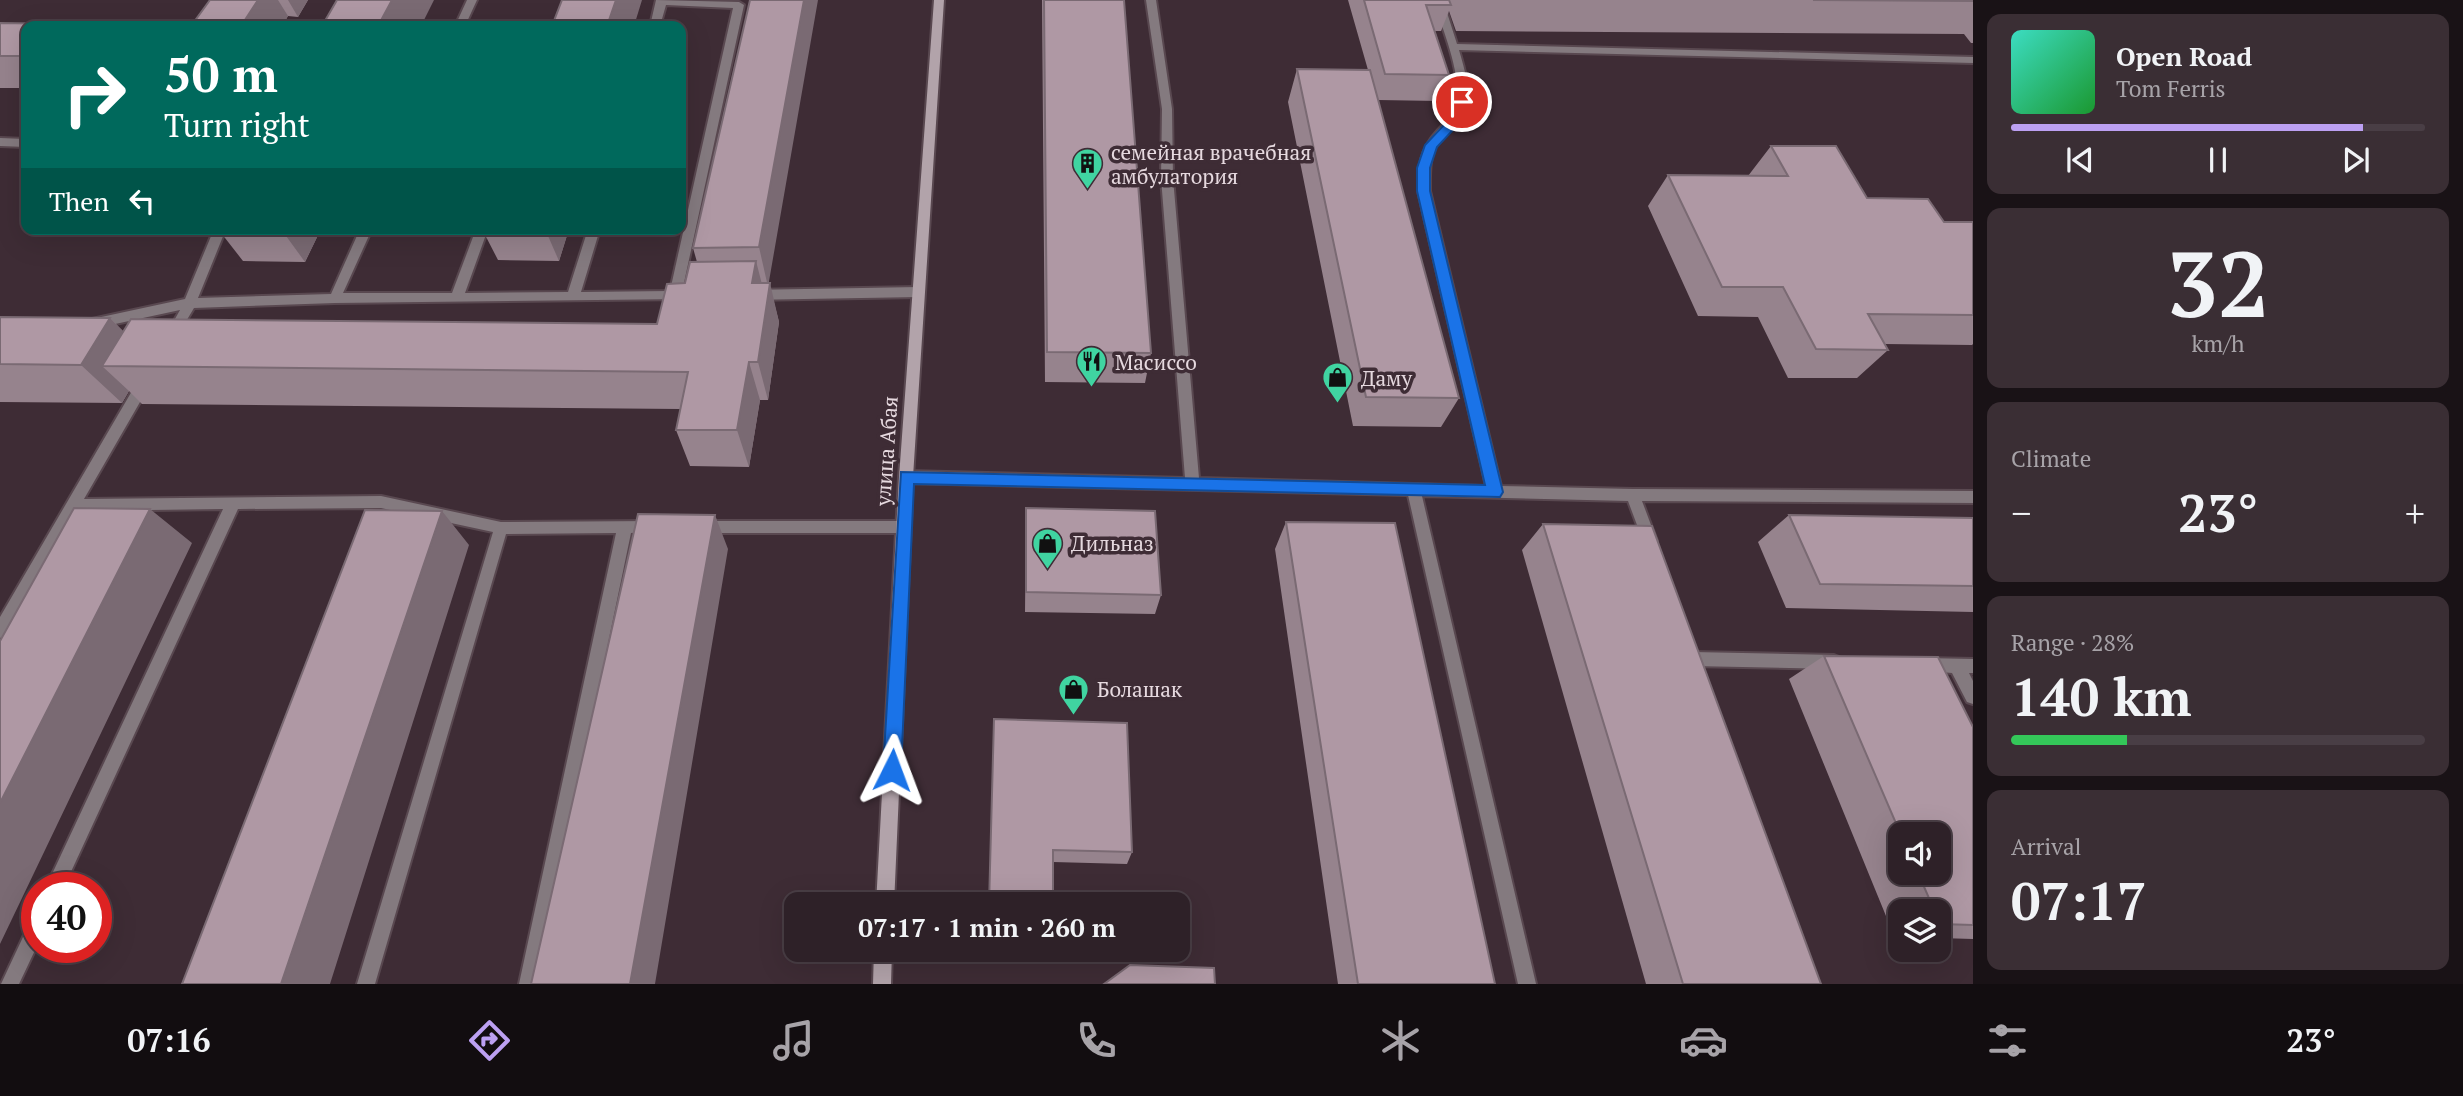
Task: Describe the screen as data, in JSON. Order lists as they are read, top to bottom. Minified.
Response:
{"streets":{"street":["улица Абая"]},"places":{"building":["семейная врачебная амбулатория"],"restaurant":["Масиссо"],"shop":["Даму","Дильназ","Болашак"]},"page":{"turn":["50 m","Turn right"],"song":["Open Road","Tom Ferris"],"then":"Then","tile":[["32","km/h"],"Climate",["Range · 28%","140 km"],["Arrival","07:17"]],"heat":["−","23°","+"],"limit":"40","trip":"07:17 · 1 min · 260 m","tabs":["07:16","23°"]}}
